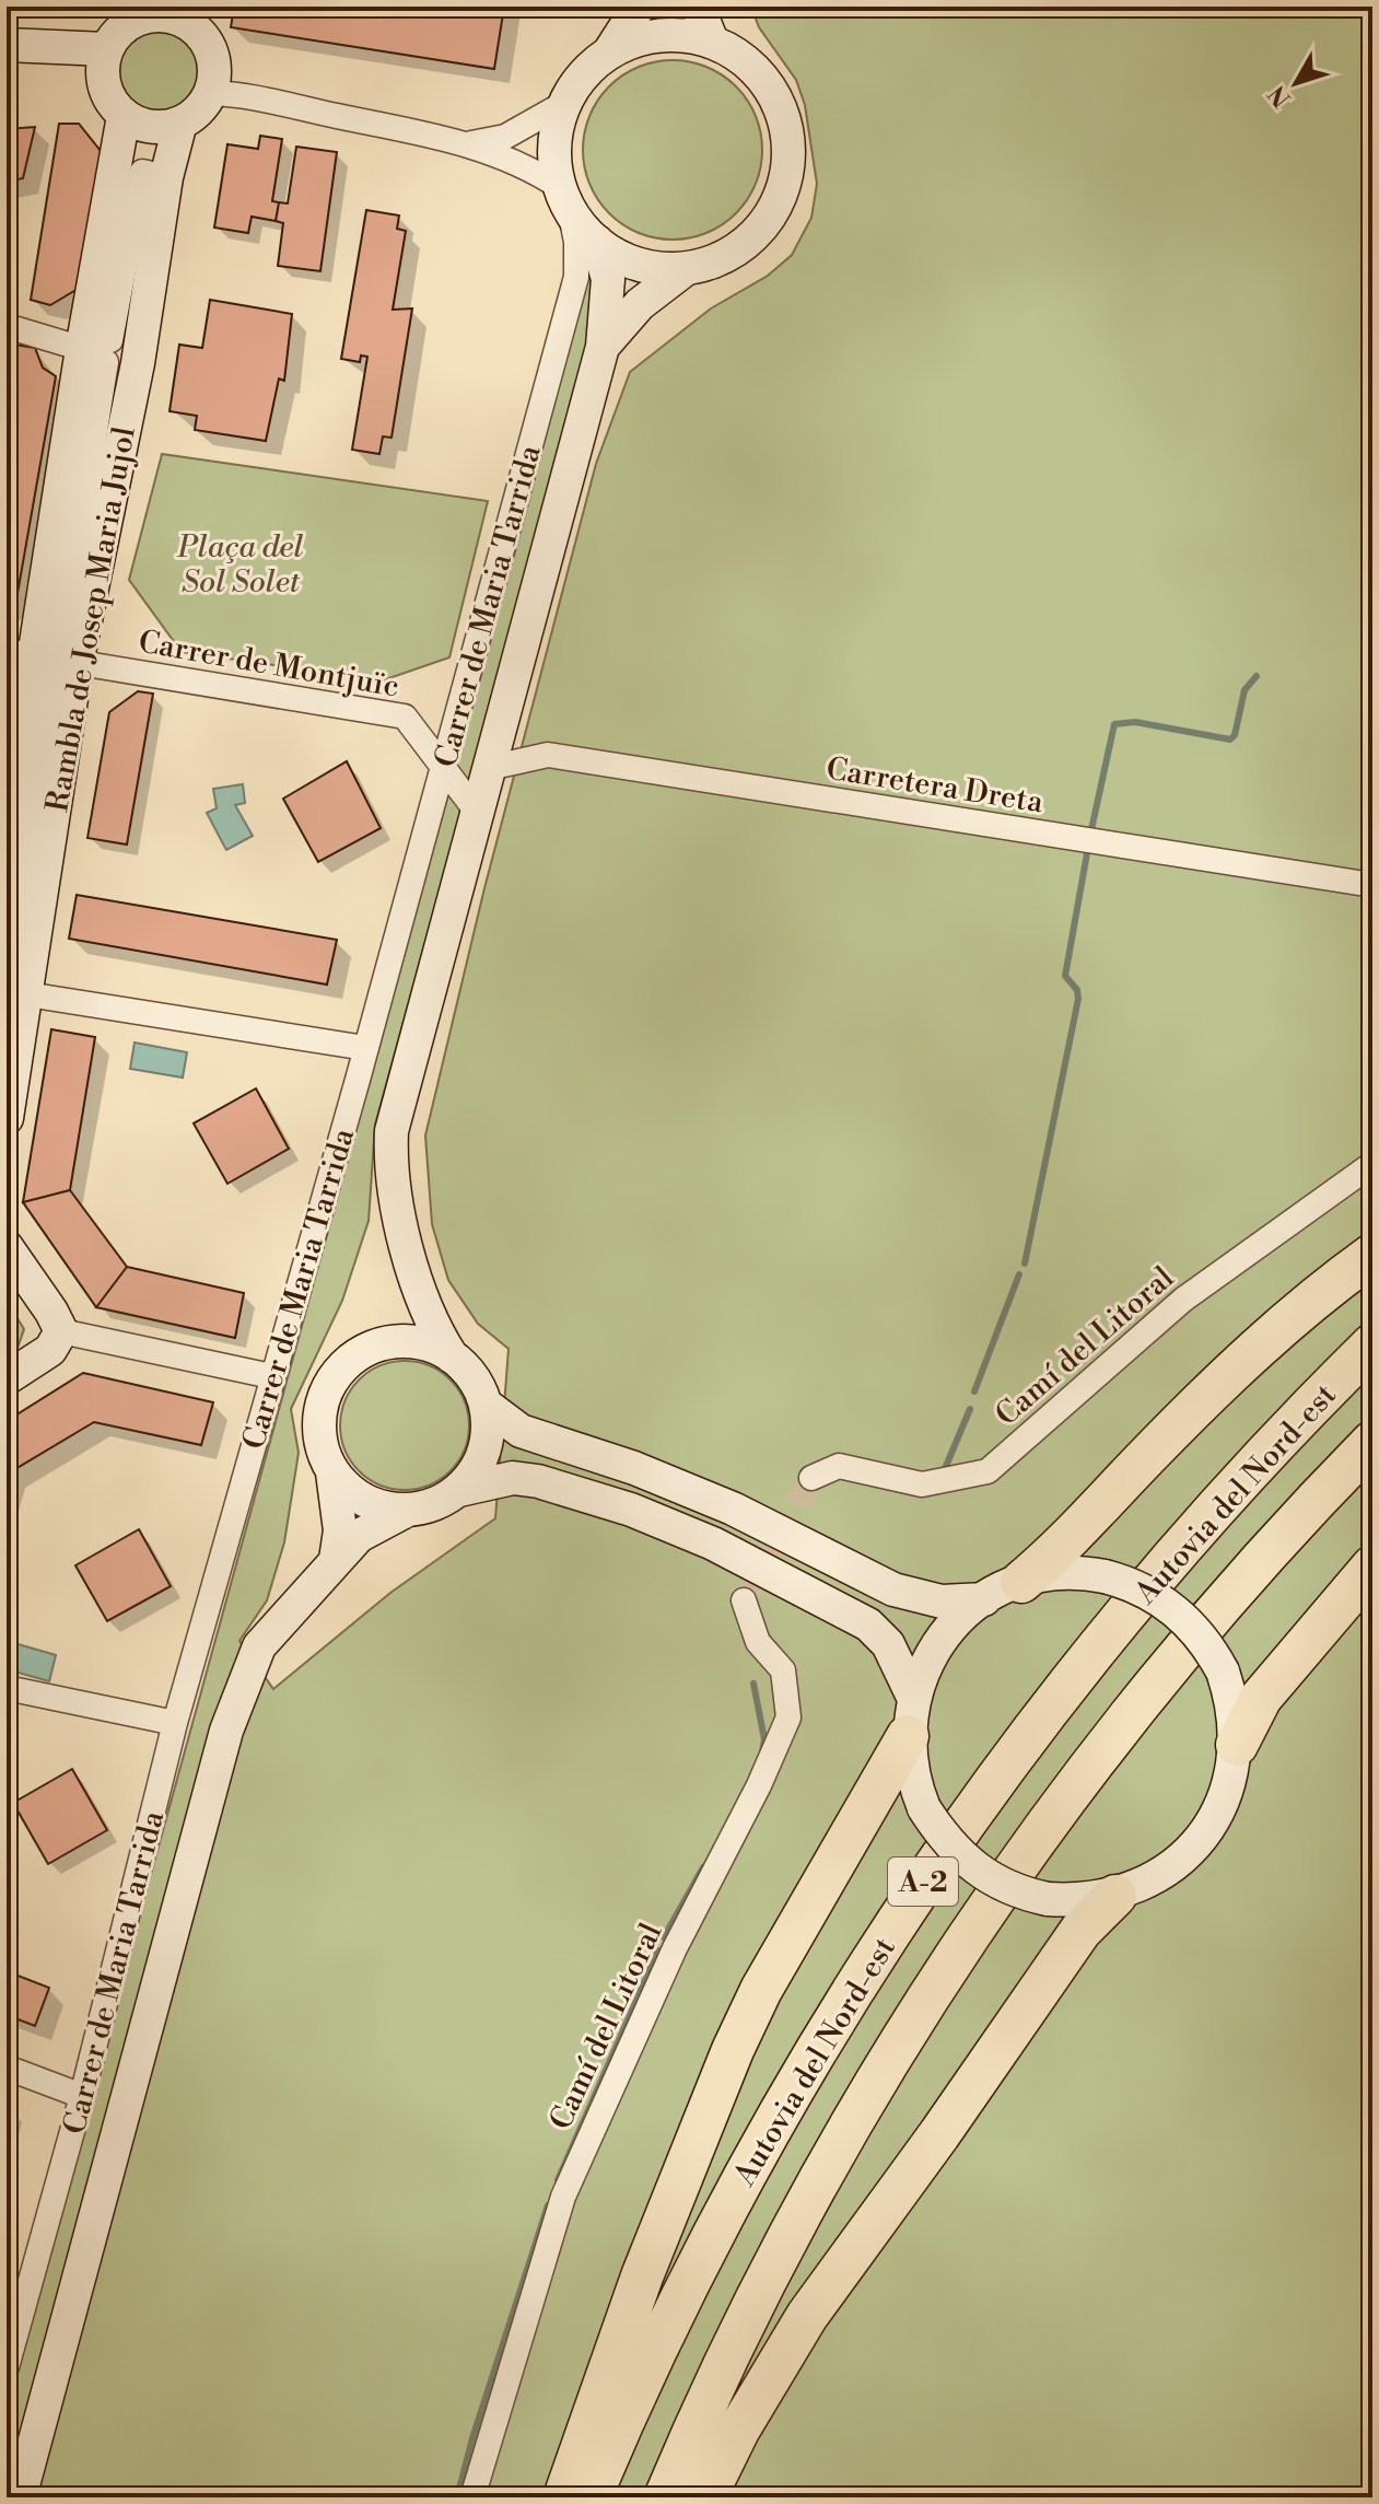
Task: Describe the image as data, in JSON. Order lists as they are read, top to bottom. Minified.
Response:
{"streets":{"highway":["Autovia del Nord-est","A-2"],"main road":["Carrer de Maria Tarrida","Rambla de Josep Maria Jujol"],"street":["Carrer de Montjuïc","Carretera Dreta","Camí del Litoral"]},"crossings":[["Carrer de Maria Tarrida","Carrer de Montjuïc"],["Carrer de Maria Tarrida","Carretera Dreta"],["Rambla de Josep Maria Jujol","Carrer de Montjuïc"]],"parks":["Plaça del Sol Solet"],"north":"bottom left"}
